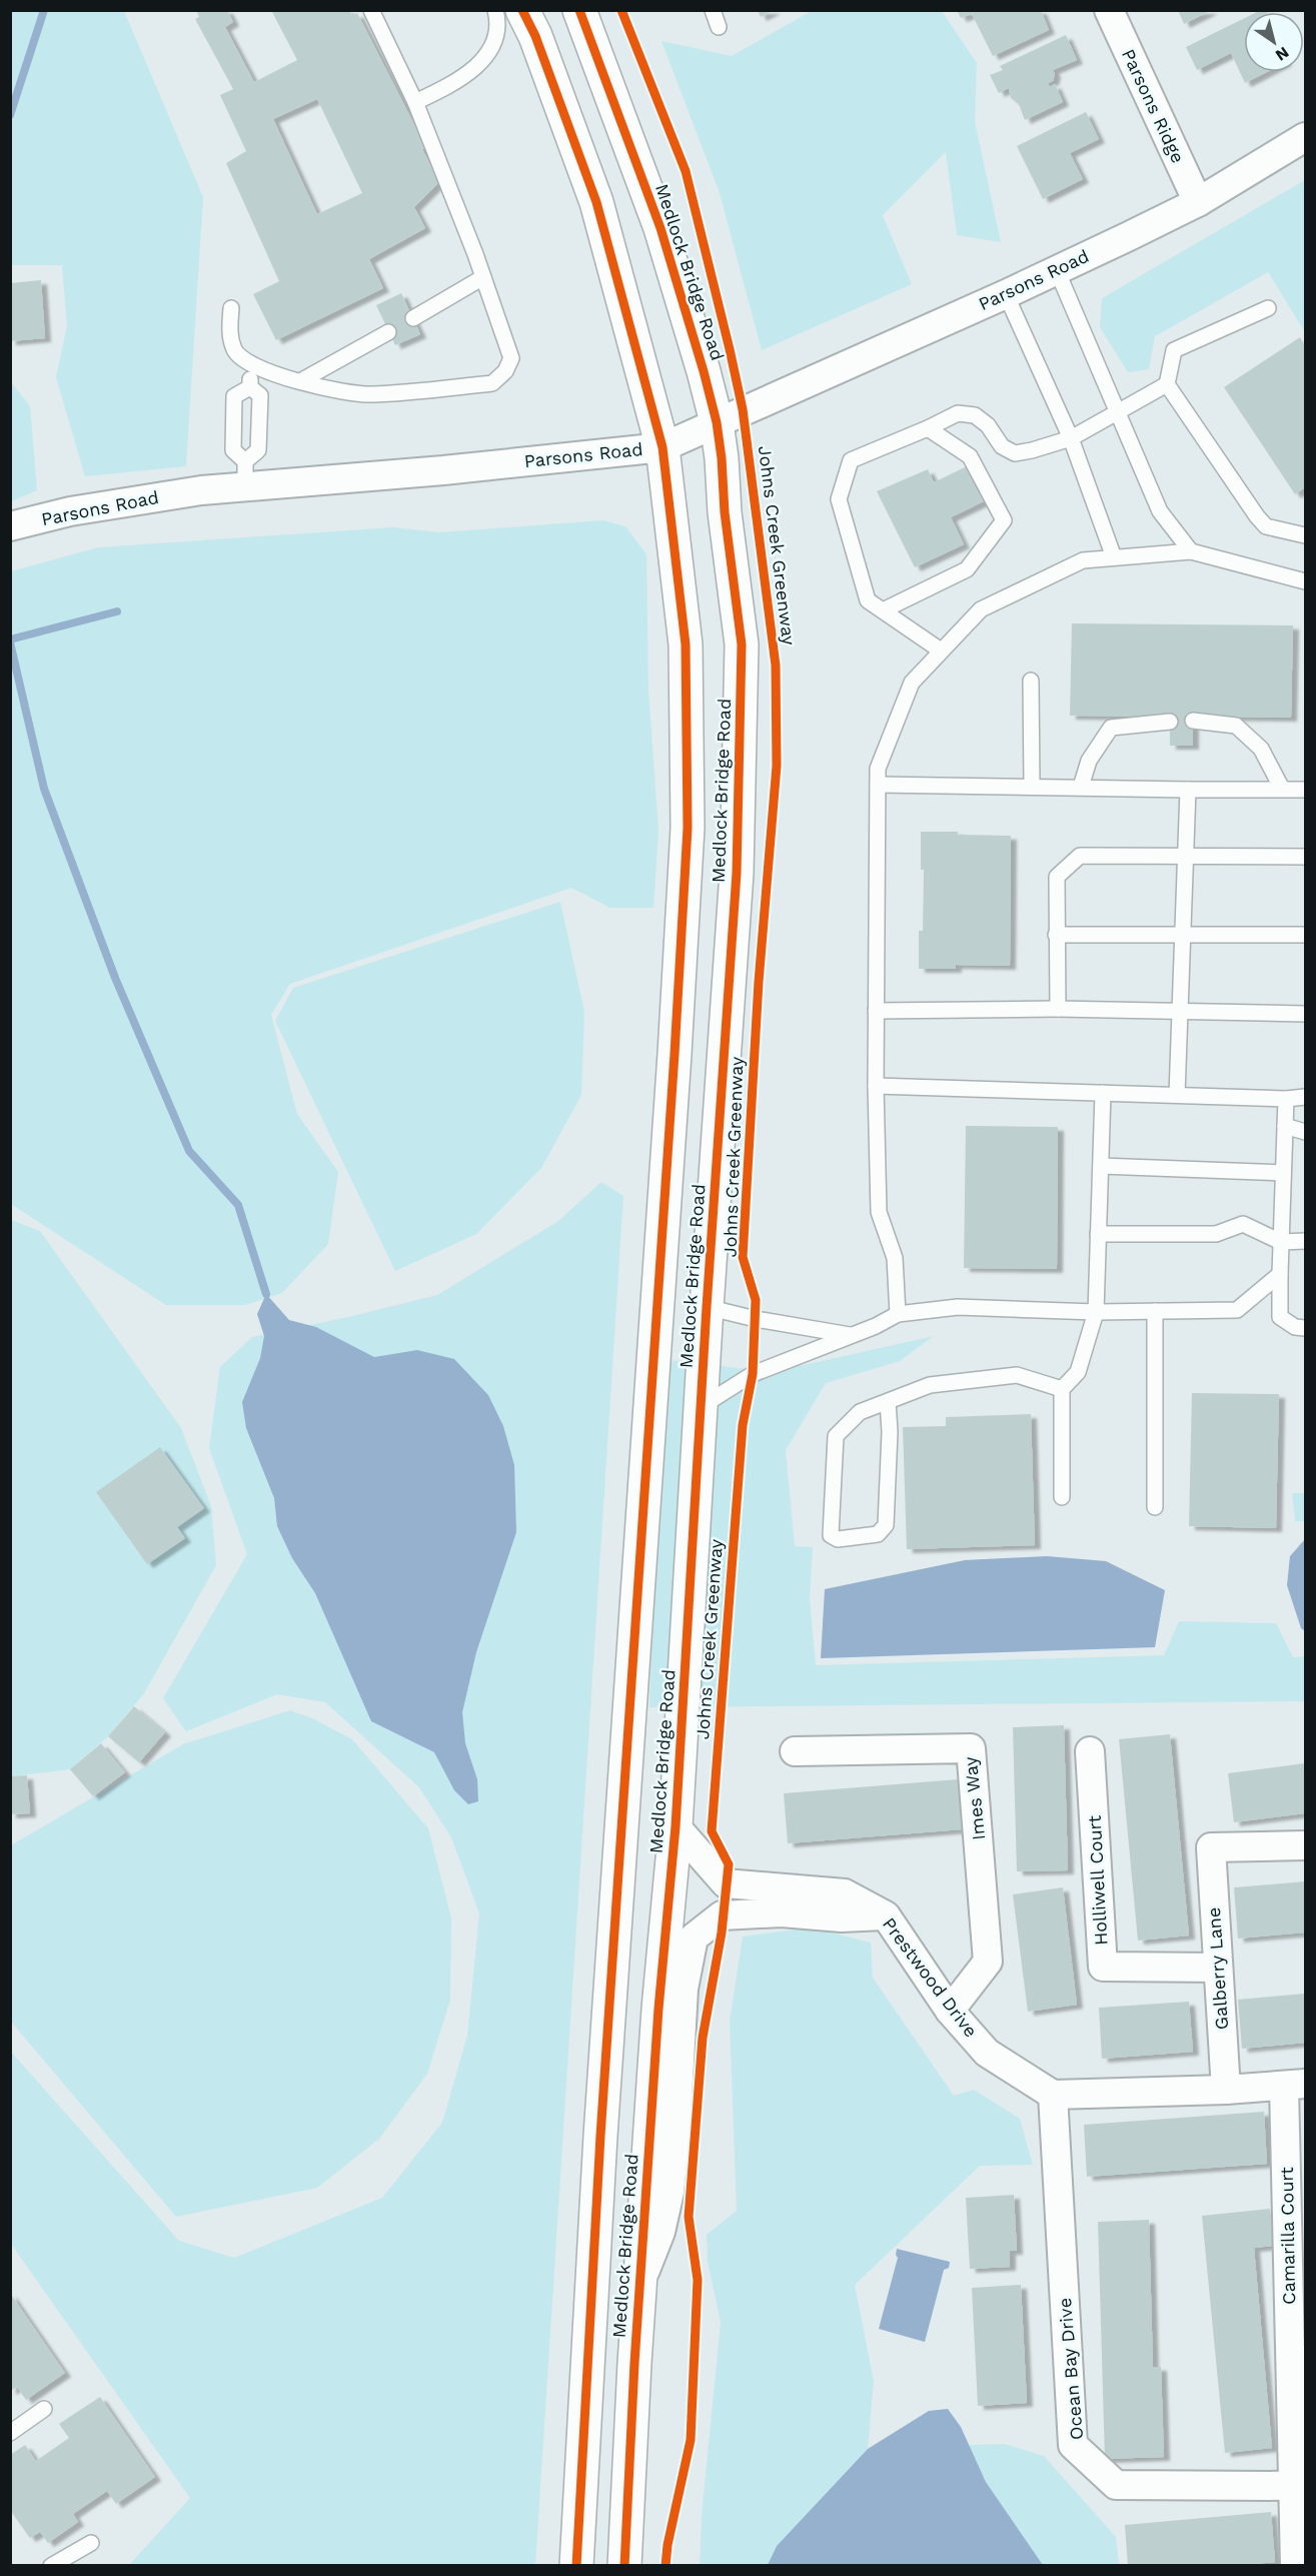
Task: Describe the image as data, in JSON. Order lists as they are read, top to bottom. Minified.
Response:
{"streets":{"highway":["Medlock Bridge Road"],"street":["Parsons Ridge","Parsons Road","Imes Way","Holliwell Court","Galberry Lane","Prestwood Drive","Camarilla Court","Ocean Bay Drive"],"cycle path":["Johns Creek Greenway"]},"crossings":[["Parsons Ridge","Parsons Road"],["Medlock Bridge Road","Parsons Road"],["Medlock Bridge Road","Prestwood Drive"],["Imes Way","Prestwood Drive"],["Holliwell Court","Galberry Lane"],["Prestwood Drive","Ocean Bay Drive"],["Camarilla Court","Ocean Bay Drive"]],"north":"bottom right"}
